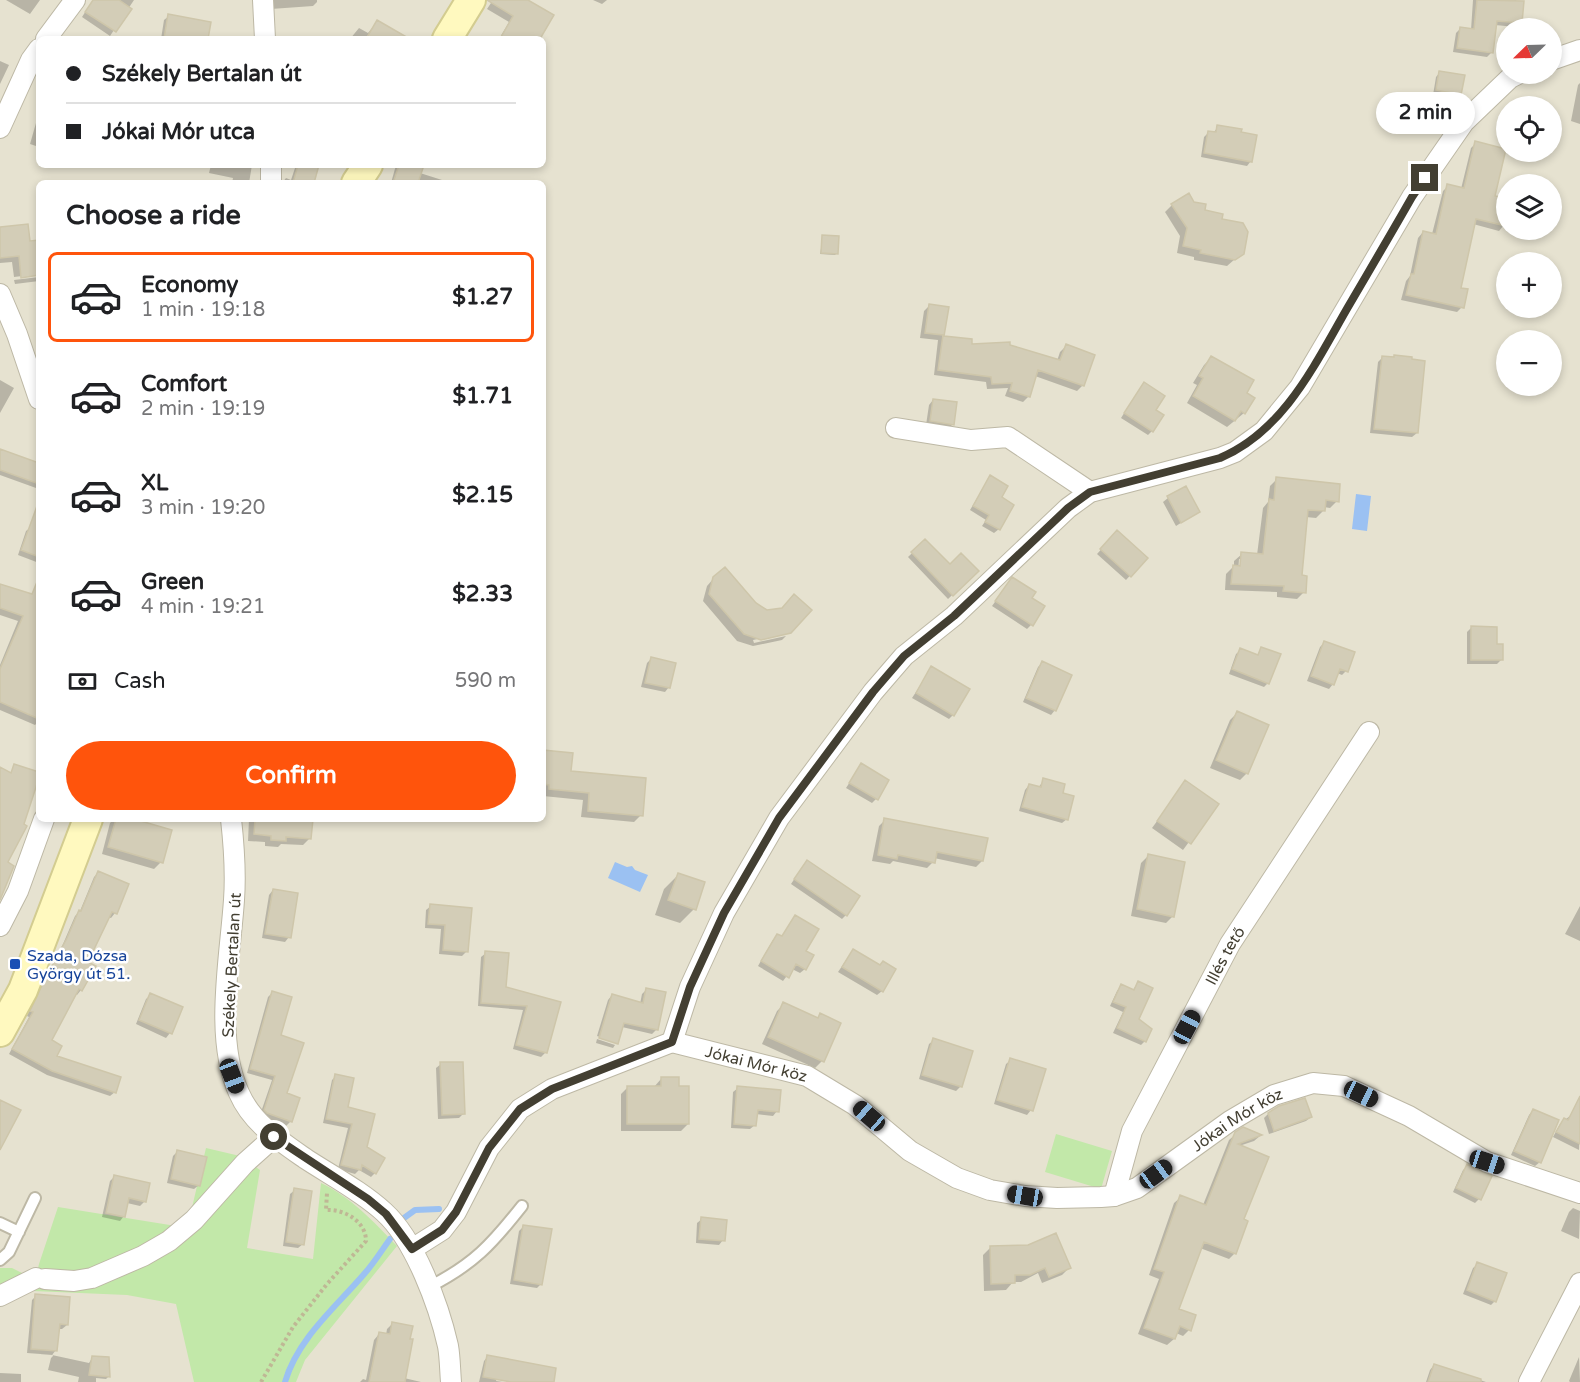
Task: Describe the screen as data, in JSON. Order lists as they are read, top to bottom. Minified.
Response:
{"streets":{"street":["Illés tető","Székely Bertalan út","Jókai Mór köz"]},"crossings":[["Illés tető","Jókai Mór köz"]],"places":{"transit":["Szada, Dózsa György út 51."]},"north":"bottom left","page":{"map_buttons":["+","−"],"banner":["Székely Bertalan út","Jókai Mór utca"],"bubble":"2 min","heading":"Choose a ride","list":[{"name":"Economy","note":"1 min · 19:18","value":"$1.27"},{"name":"Comfort","note":"2 min · 19:19","value":"$1.71"},{"name":"XL","note":"3 min · 19:20","value":"$2.15"},{"name":"Green","note":"4 min · 19:21","value":"$2.33"}],"pay":["Cash","590 m"],"buttons":"Confirm"}}
